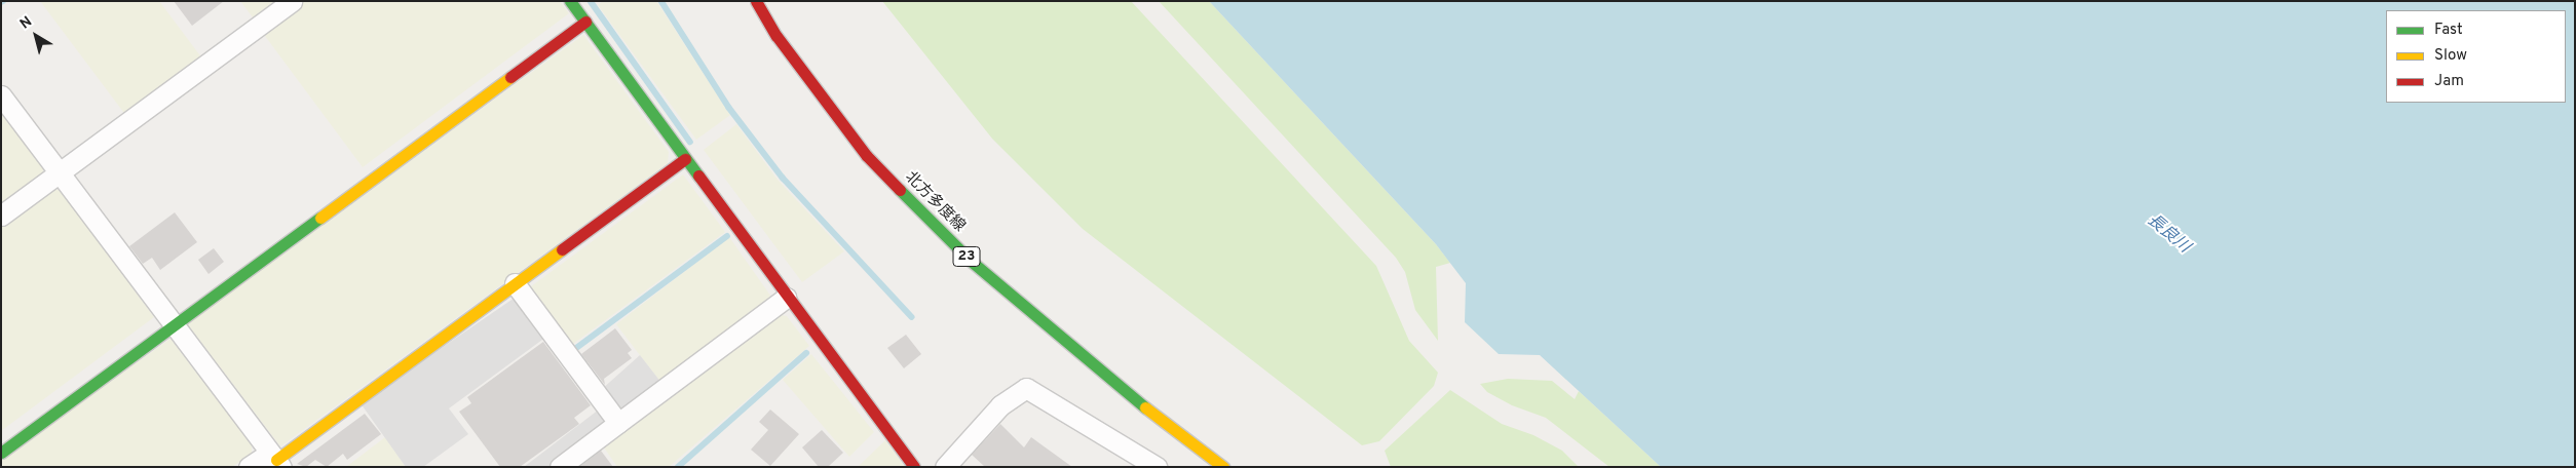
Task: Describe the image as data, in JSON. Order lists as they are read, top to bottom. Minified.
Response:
{"streets":{"street":["北方多度線","23"]},"water":["長良川"],"legend":["Fast","Slow","Jam"],"north":"top left"}
